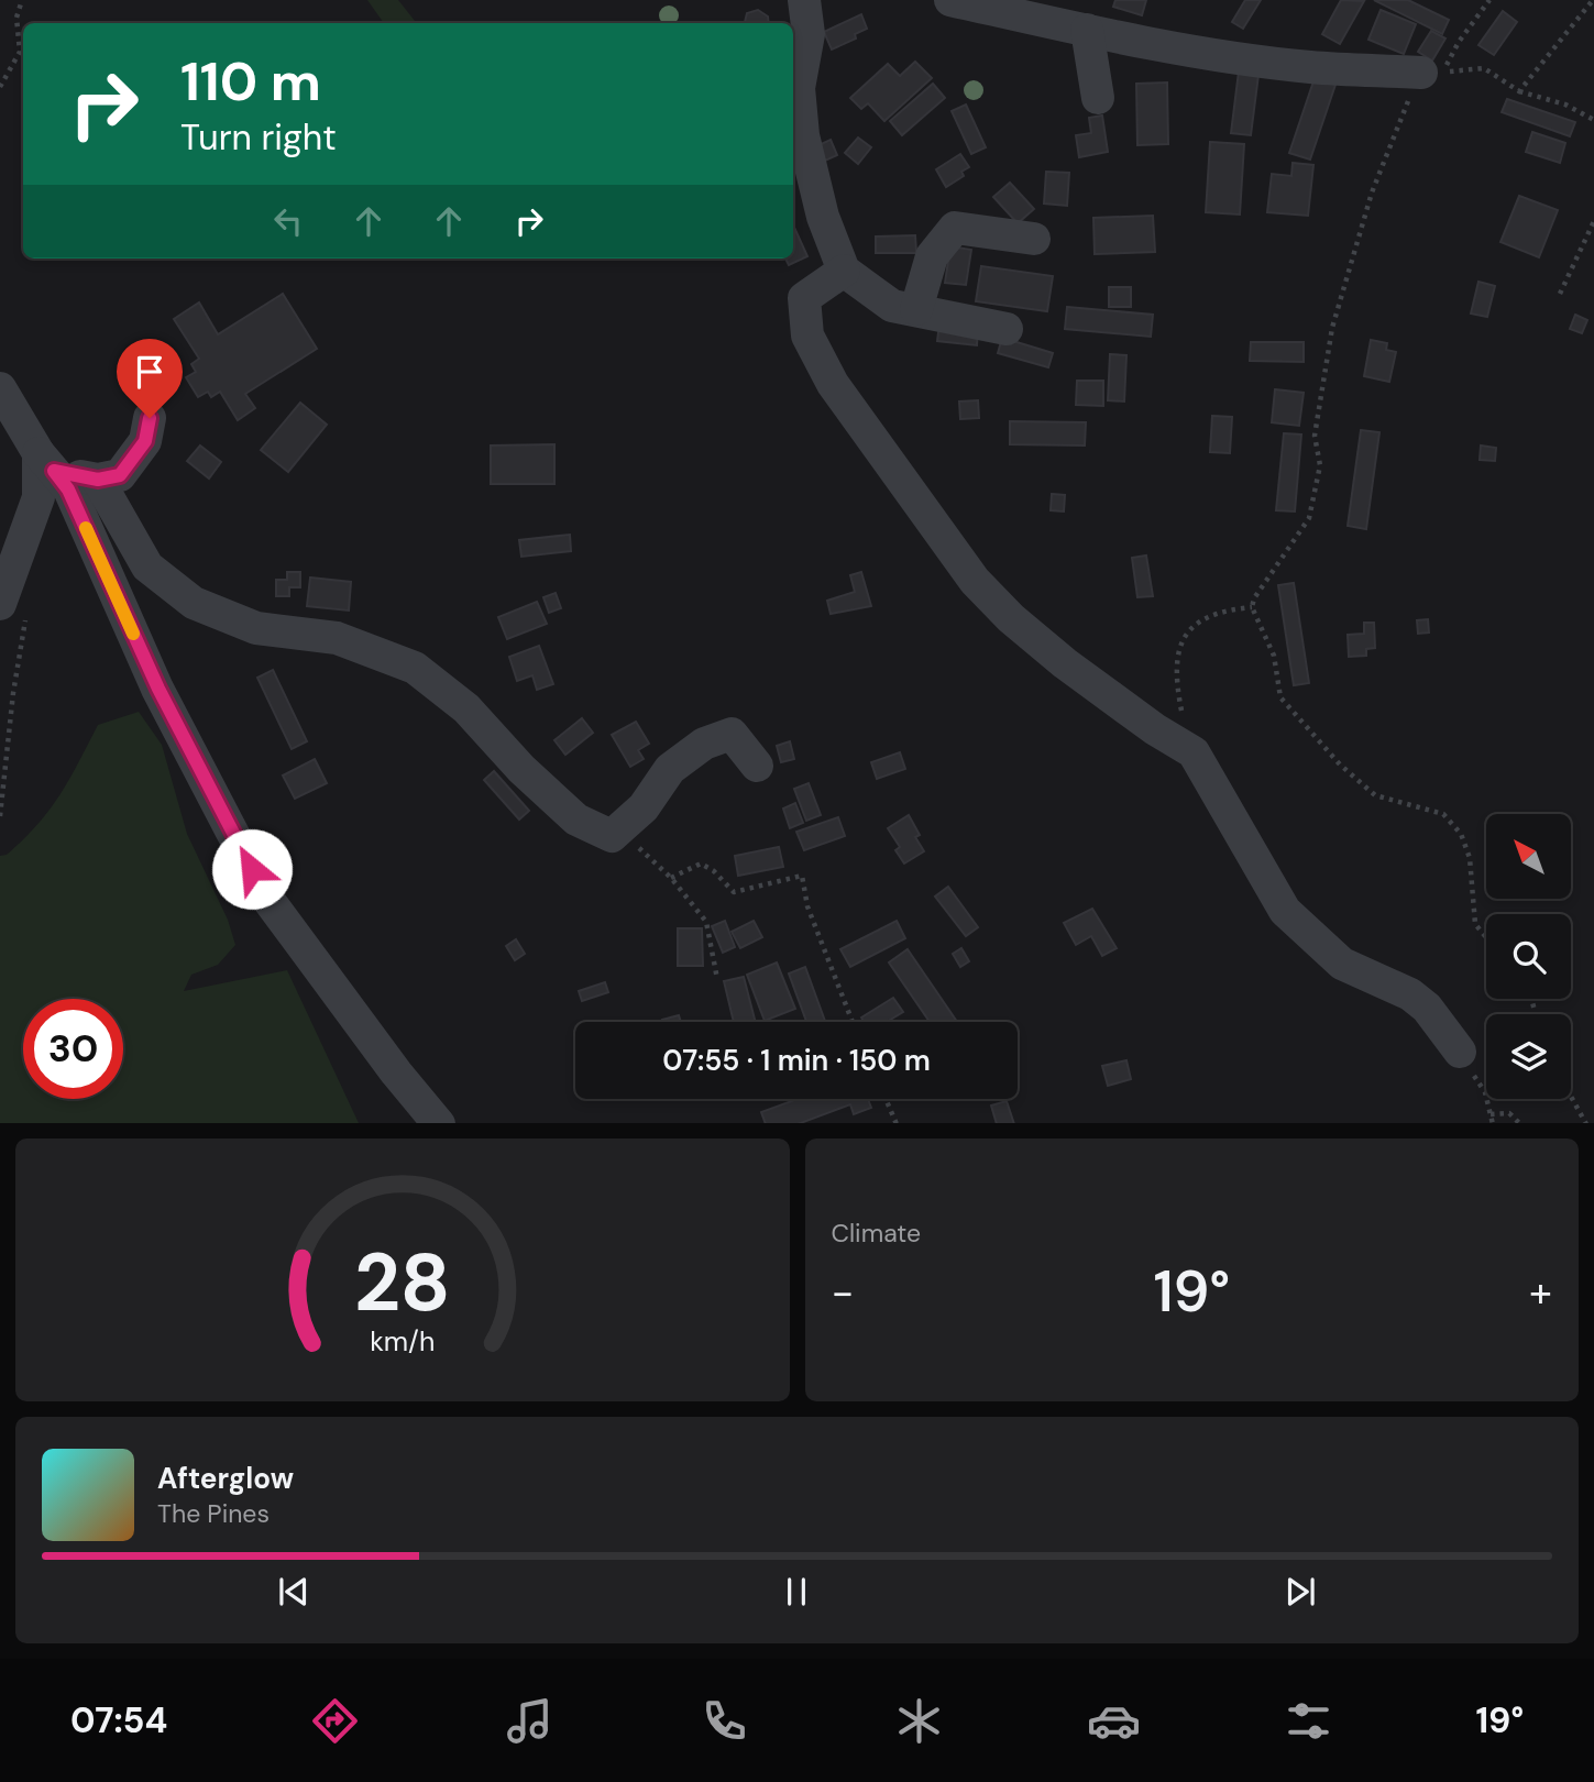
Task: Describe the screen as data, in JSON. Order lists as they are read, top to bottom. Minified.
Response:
{"north":"top left","page":{"turn":["110 m","Turn right"],"limit":"30","trip":"07:55 · 1 min · 150 m","tile":"Climate","heat":["−","19°","+"],"song":["Afterglow","The Pines"],"tabs":["07:54","19°"],"gauge":["28","km/h"]}}
